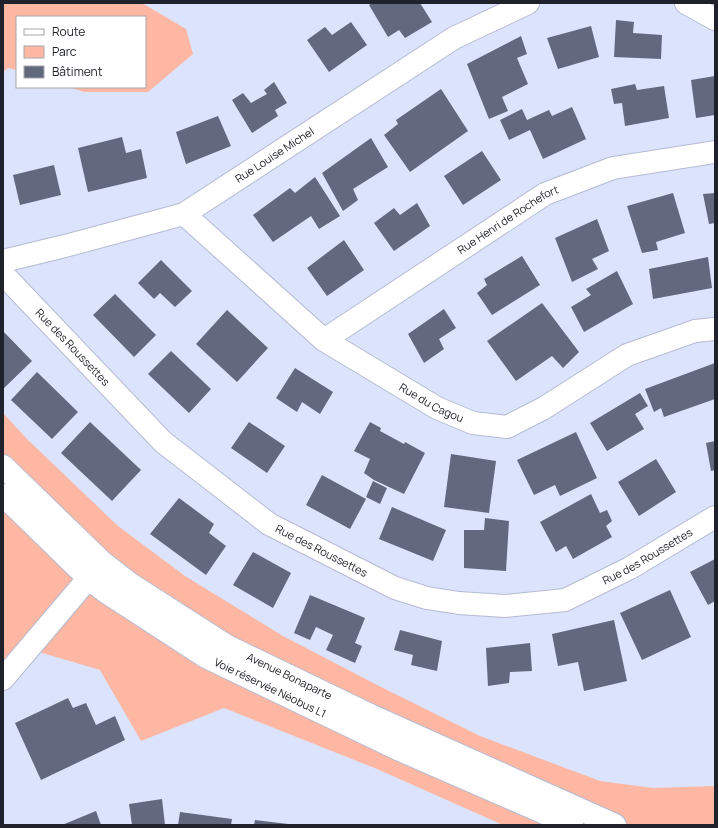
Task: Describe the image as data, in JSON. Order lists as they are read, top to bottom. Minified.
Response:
{"streets":{"street":["Rue Louise Michel","Rue Henri de Rochefort","Rue des Roussettes","Rue du Cagou","Avenue Bonaparte","Voie réservée Néobus L1"]},"crossings":[["Rue Louise Michel","Rue du Cagou"],["Rue Henri de Rochefort","Rue du Cagou"]],"legend":["Route","Parc","Bâtiment"]}
